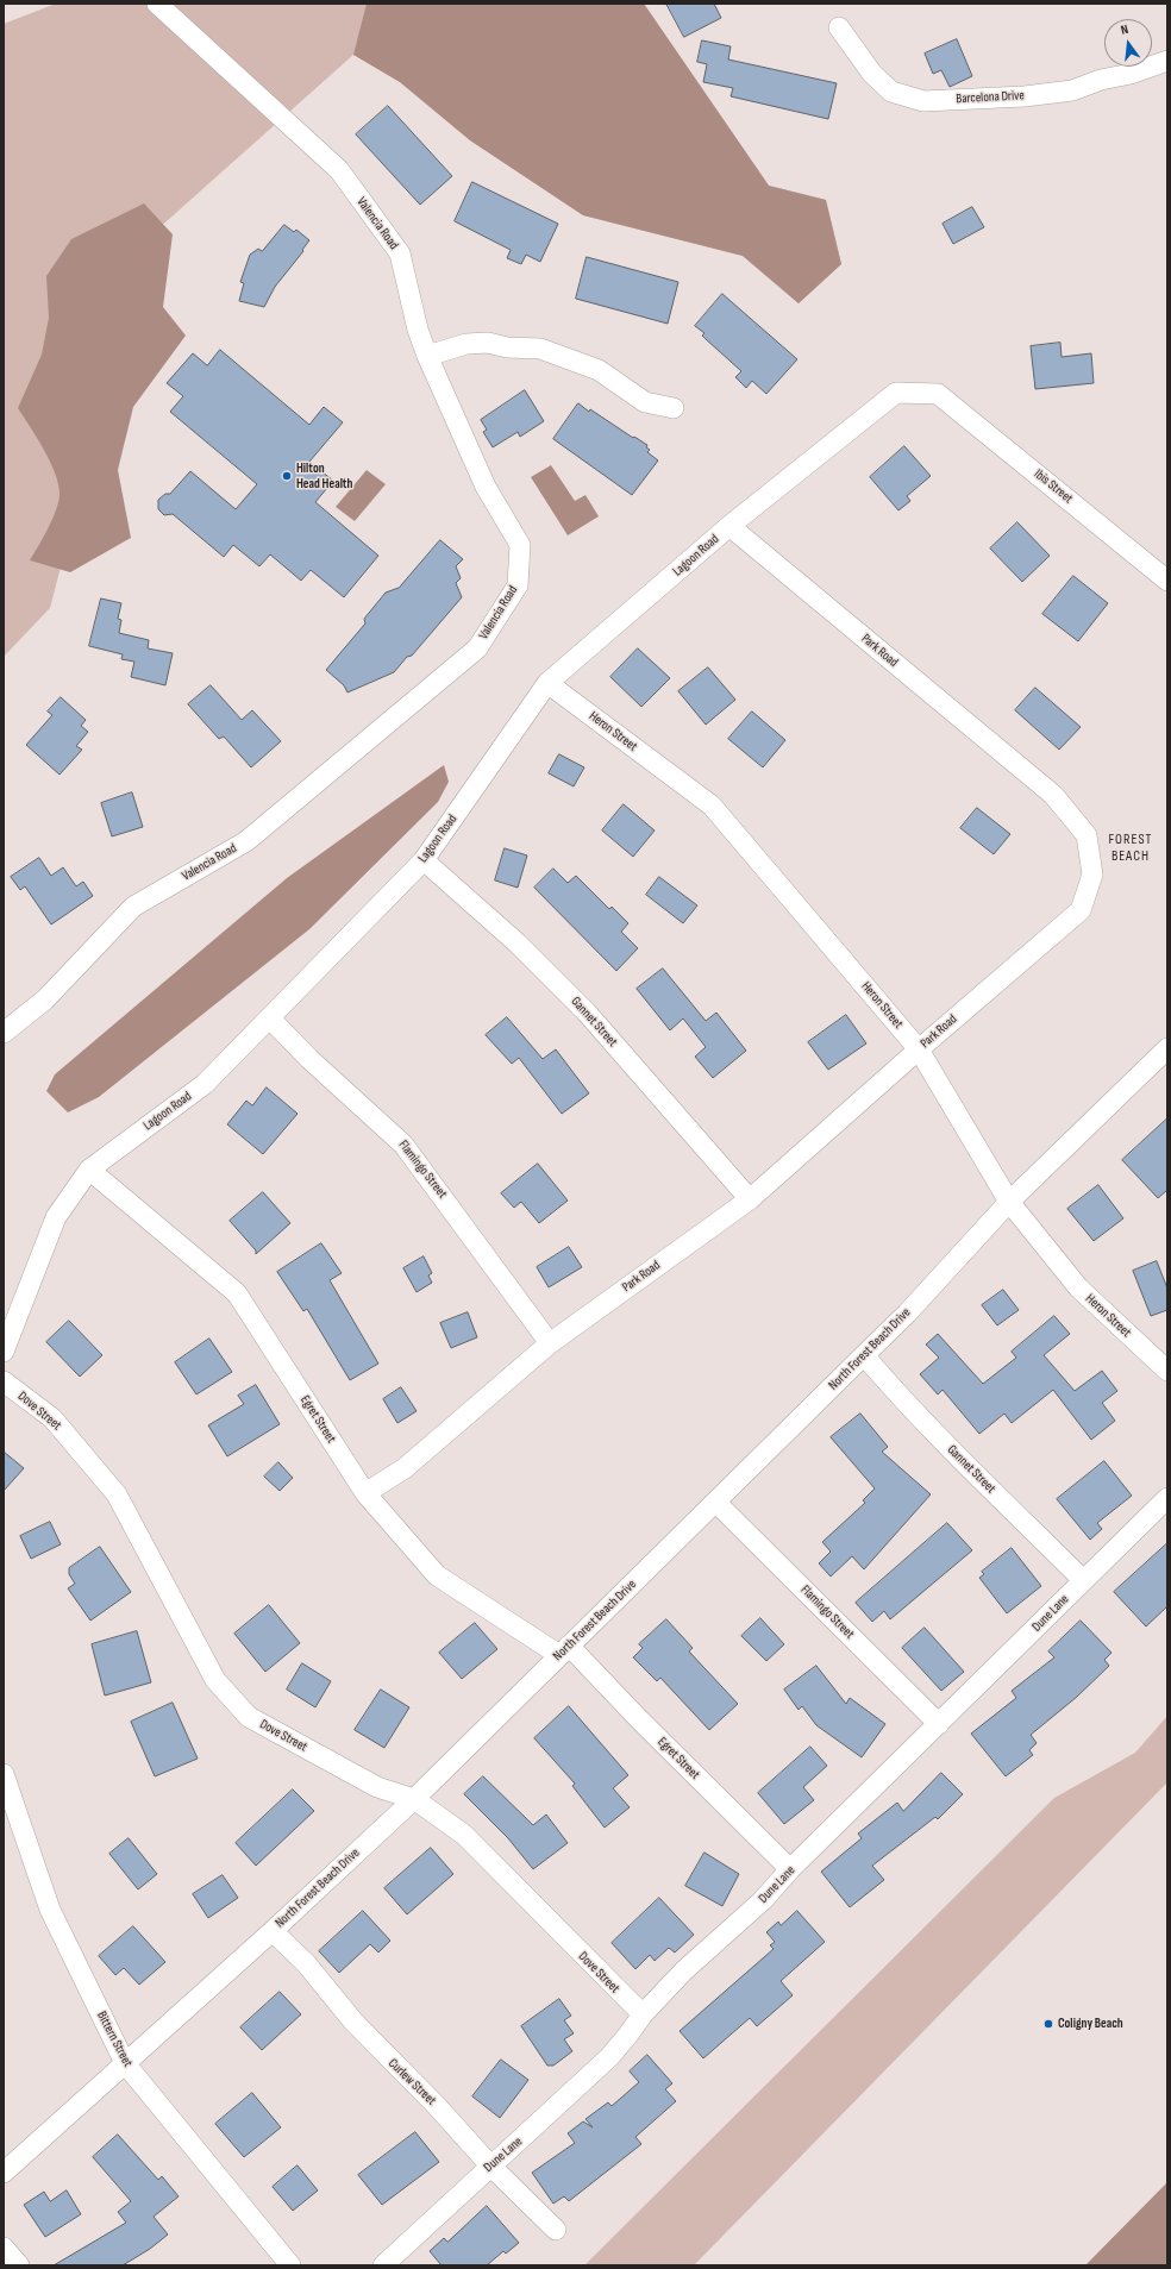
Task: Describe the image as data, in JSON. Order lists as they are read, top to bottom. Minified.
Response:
{"streets":{"street":["Barcelona Drive","Valencia Road","Ibis Street","Lagoon Road","Park Road","Heron Street","Gannet Street","Flamingo Street","North Forest Beach Drive","Dove Street","Egret Street","Dune Lane","Bittern Street","Curlew Street"]},"crossings":[["Ibis Street","Lagoon Road"],["Lagoon Road","Park Road"],["Lagoon Road","Heron Street"],["Lagoon Road","Gannet Street"],["Lagoon Road","Flamingo Street"],["Lagoon Road","Egret Street"],["Park Road","Heron Street"],["Park Road","Gannet Street"],["Park Road","Flamingo Street"],["Park Road","Egret Street"],["Heron Street","North Forest Beach Drive"],["Gannet Street","North Forest Beach Drive"],["Gannet Street","Dune Lane"],["Flamingo Street","North Forest Beach Drive"],["Flamingo Street","Dune Lane"],["North Forest Beach Drive","Dove Street"],["North Forest Beach Drive","Egret Street"],["North Forest Beach Drive","Bittern Street"],["North Forest Beach Drive","Curlew Street"],["Dove Street","Dune Lane"],["Egret Street","Dune Lane"],["Dune Lane","Curlew Street"]],"districts":["FOREST BEACH"],"places":["Hilton Head Health","Coligny Beach"],"north":"top"}
